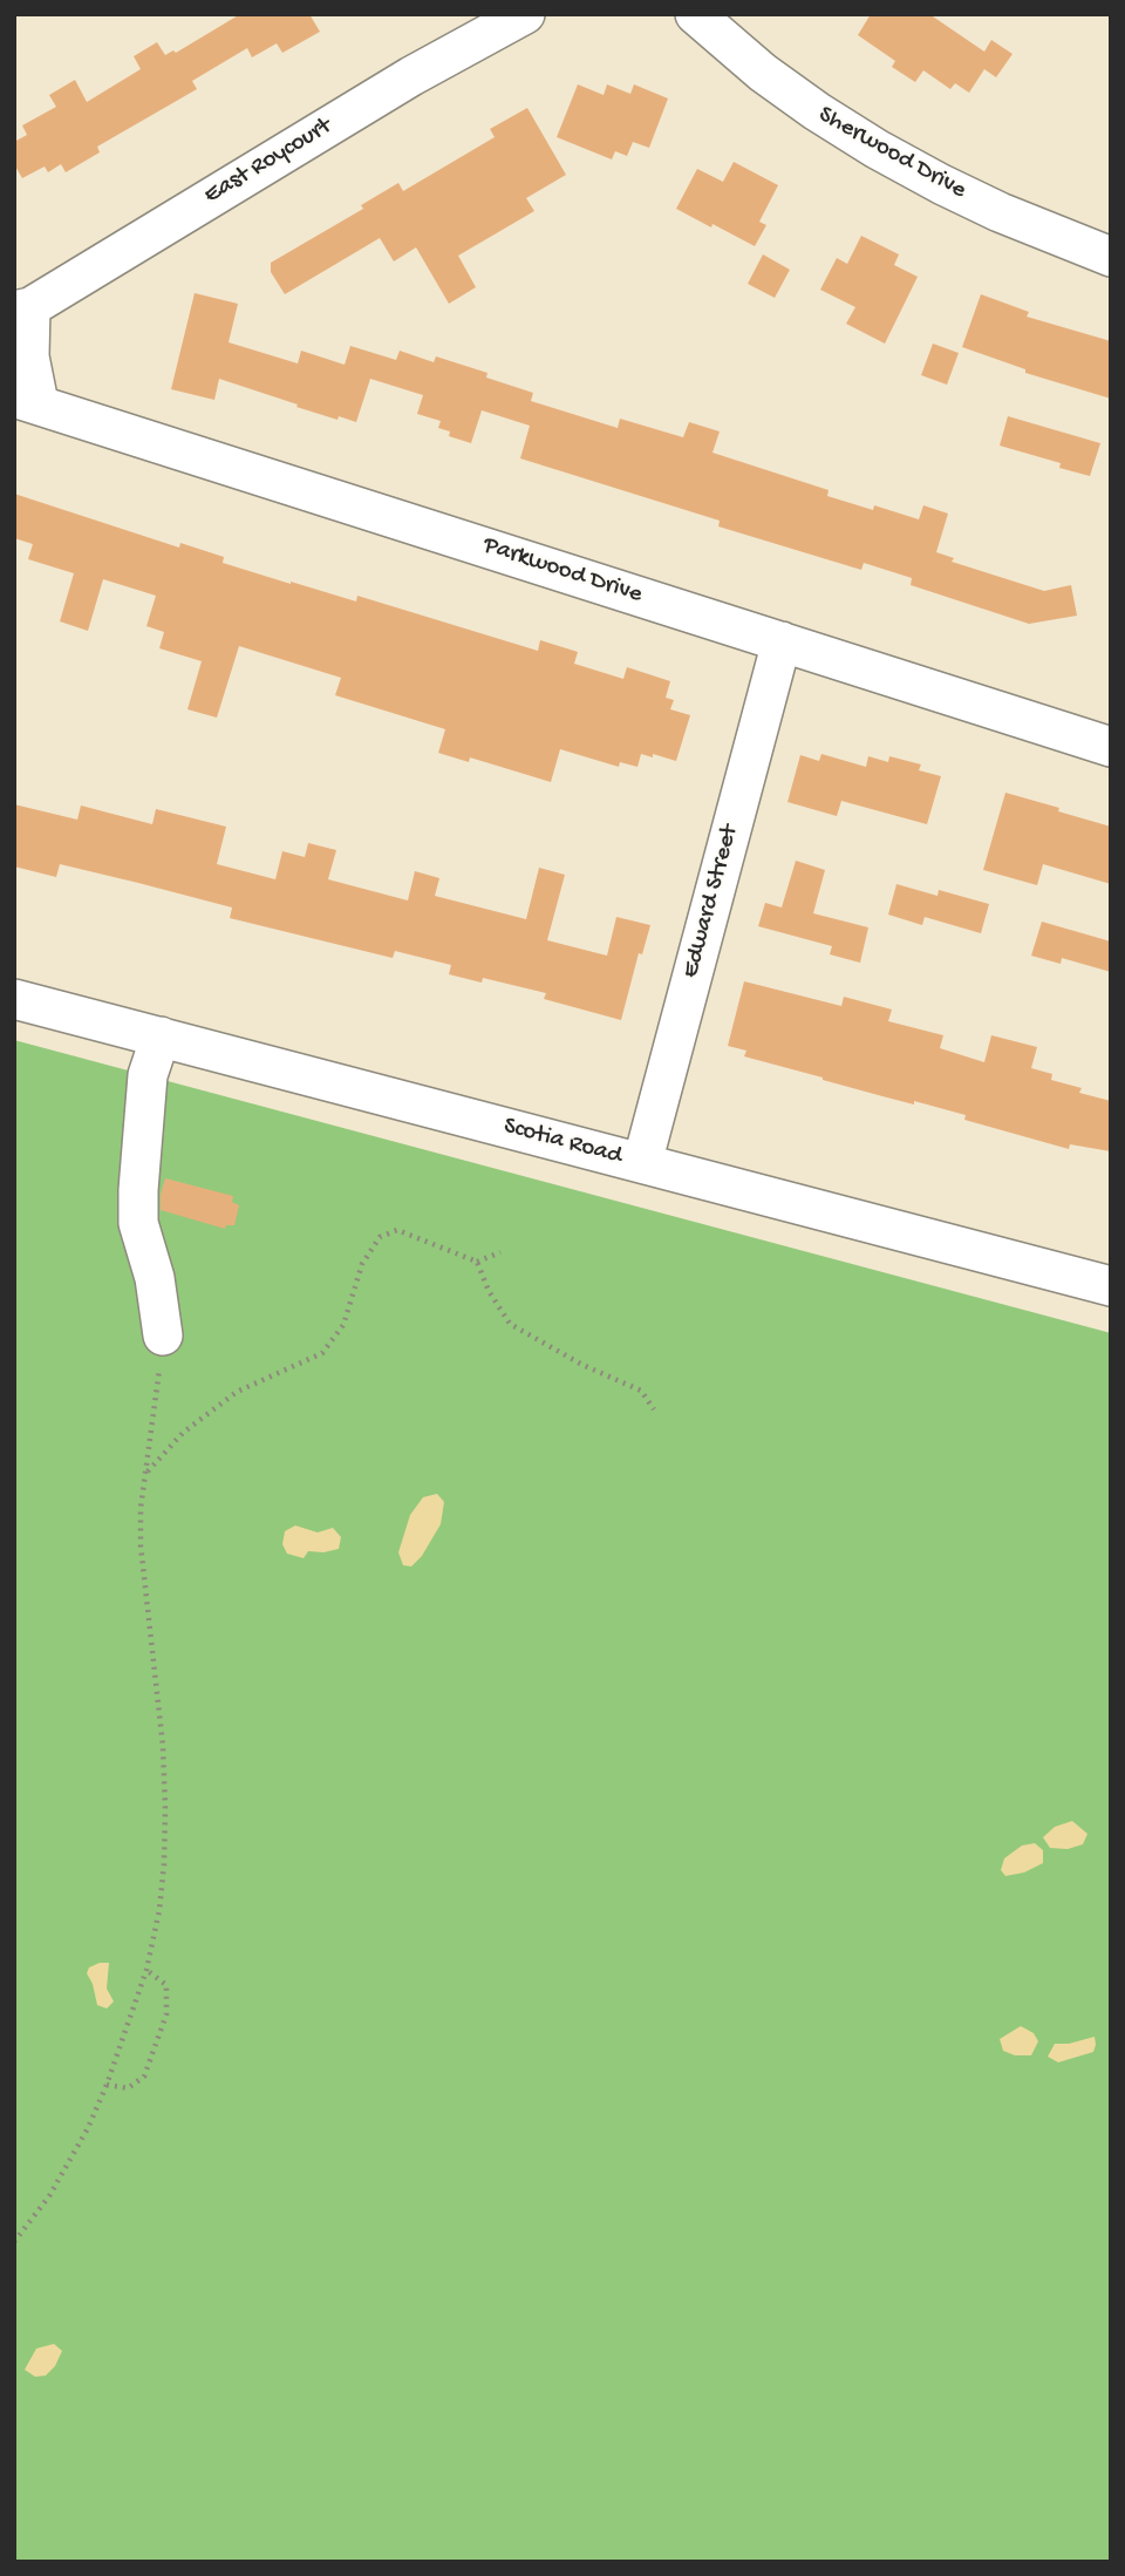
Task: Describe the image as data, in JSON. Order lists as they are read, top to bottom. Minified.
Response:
{"streets":{"street":["Sherwood Drive","East Roycourt","Parkwood Drive","Edward Street","Scotia Road"]},"crossings":[["Parkwood Drive","Edward Street"],["Edward Street","Scotia Road"]]}
